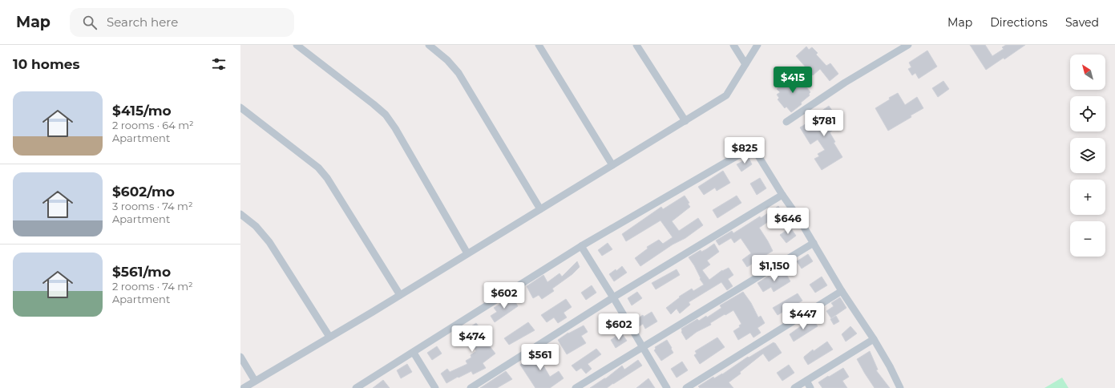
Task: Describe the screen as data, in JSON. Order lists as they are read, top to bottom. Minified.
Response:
{"north":"top left","page":{"header":"Map","search":"Search here","nav":["Map","Directions","Saved"],"heading":"10 homes","map_buttons":["+","−"],"price":["$415","$781","$825","$646","$1,150","$602","$447","$602","$474","$561"],"list":[{"name":"$415/mo","note":"2 rooms · 64 m² · Apartment"},{"name":"$602/mo","note":"3 rooms · 74 m² · Apartment"},{"name":"$561/mo","note":"2 rooms · 74 m² · Apartment"}]}}
